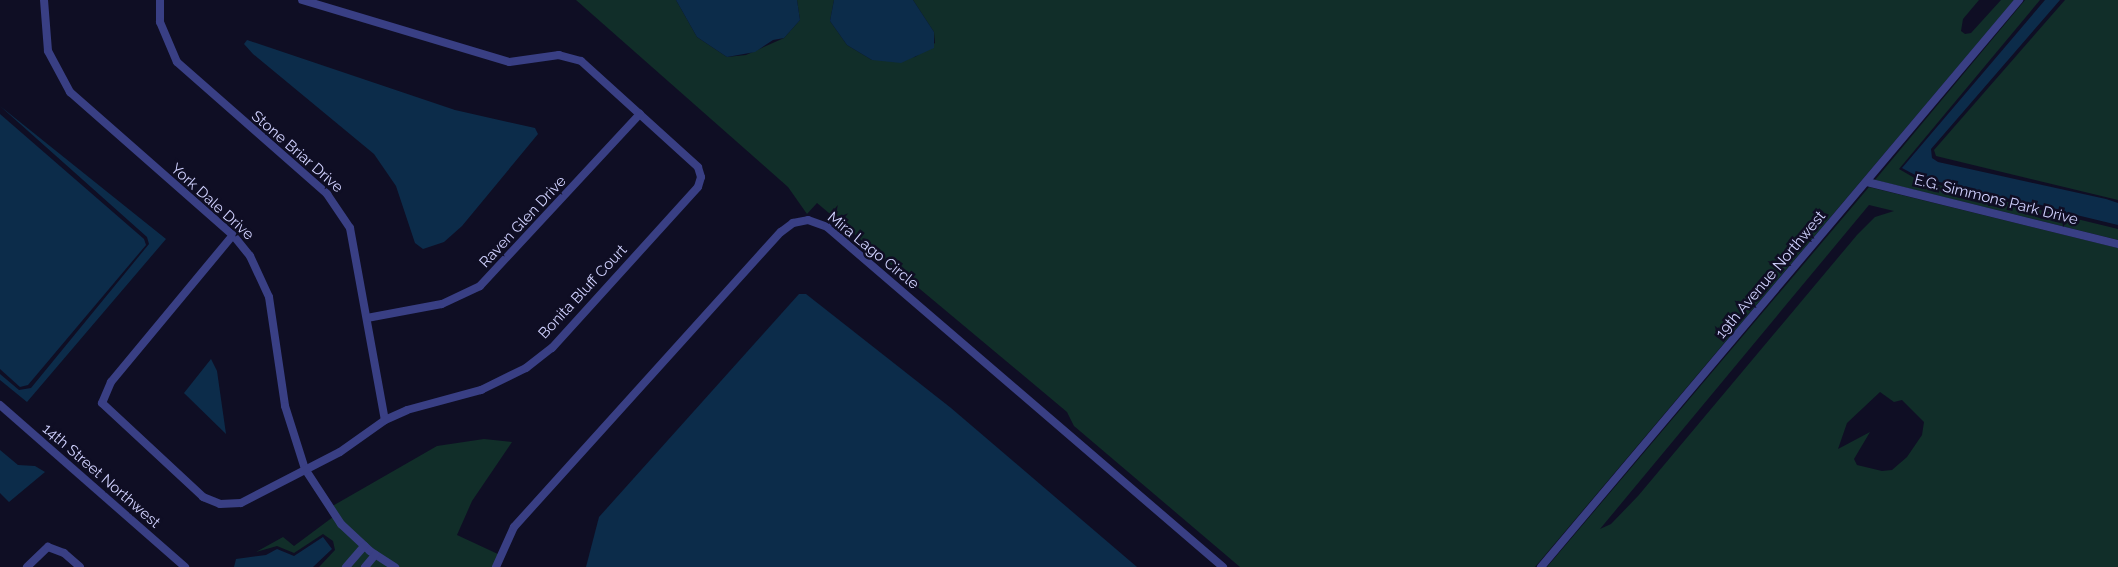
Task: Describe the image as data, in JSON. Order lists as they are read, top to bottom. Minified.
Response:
{"streets":{"street":["Stone Briar Drive","E.G. Simmons Park Drive","York Dale Drive","Raven Glen Drive","Mira Lago Circle","19th Avenue Northwest","Bonita Bluff Court","14th Street Northwest"]},"crossings":[["Stone Briar Drive","Raven Glen Drive"],["Stone Briar Drive","Bonita Bluff Court"],["E.G. Simmons Park Drive","19th Avenue Northwest"],["York Dale Drive","Bonita Bluff Court"],["Raven Glen Drive","Bonita Bluff Court"]]}
